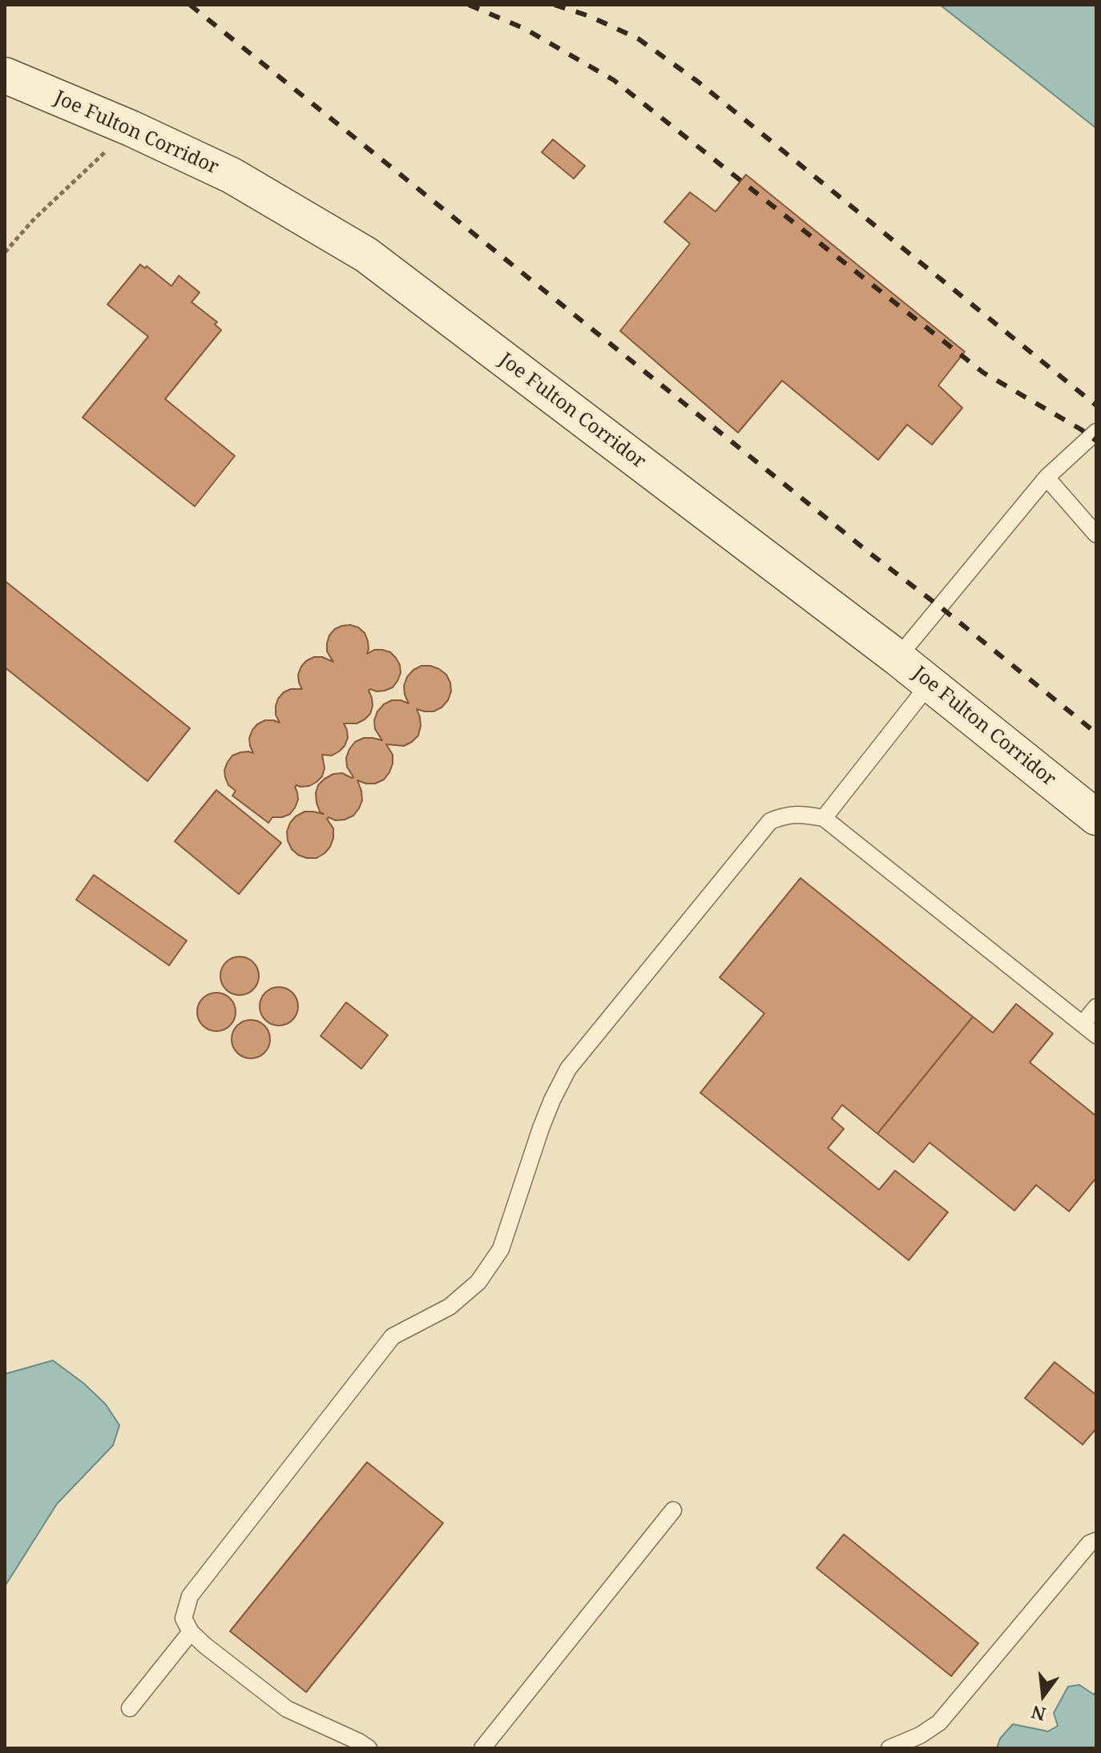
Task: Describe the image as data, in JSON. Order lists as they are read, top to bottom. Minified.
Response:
{"streets":{"main road":["Joe Fulton Corridor"]},"north":"bottom"}
